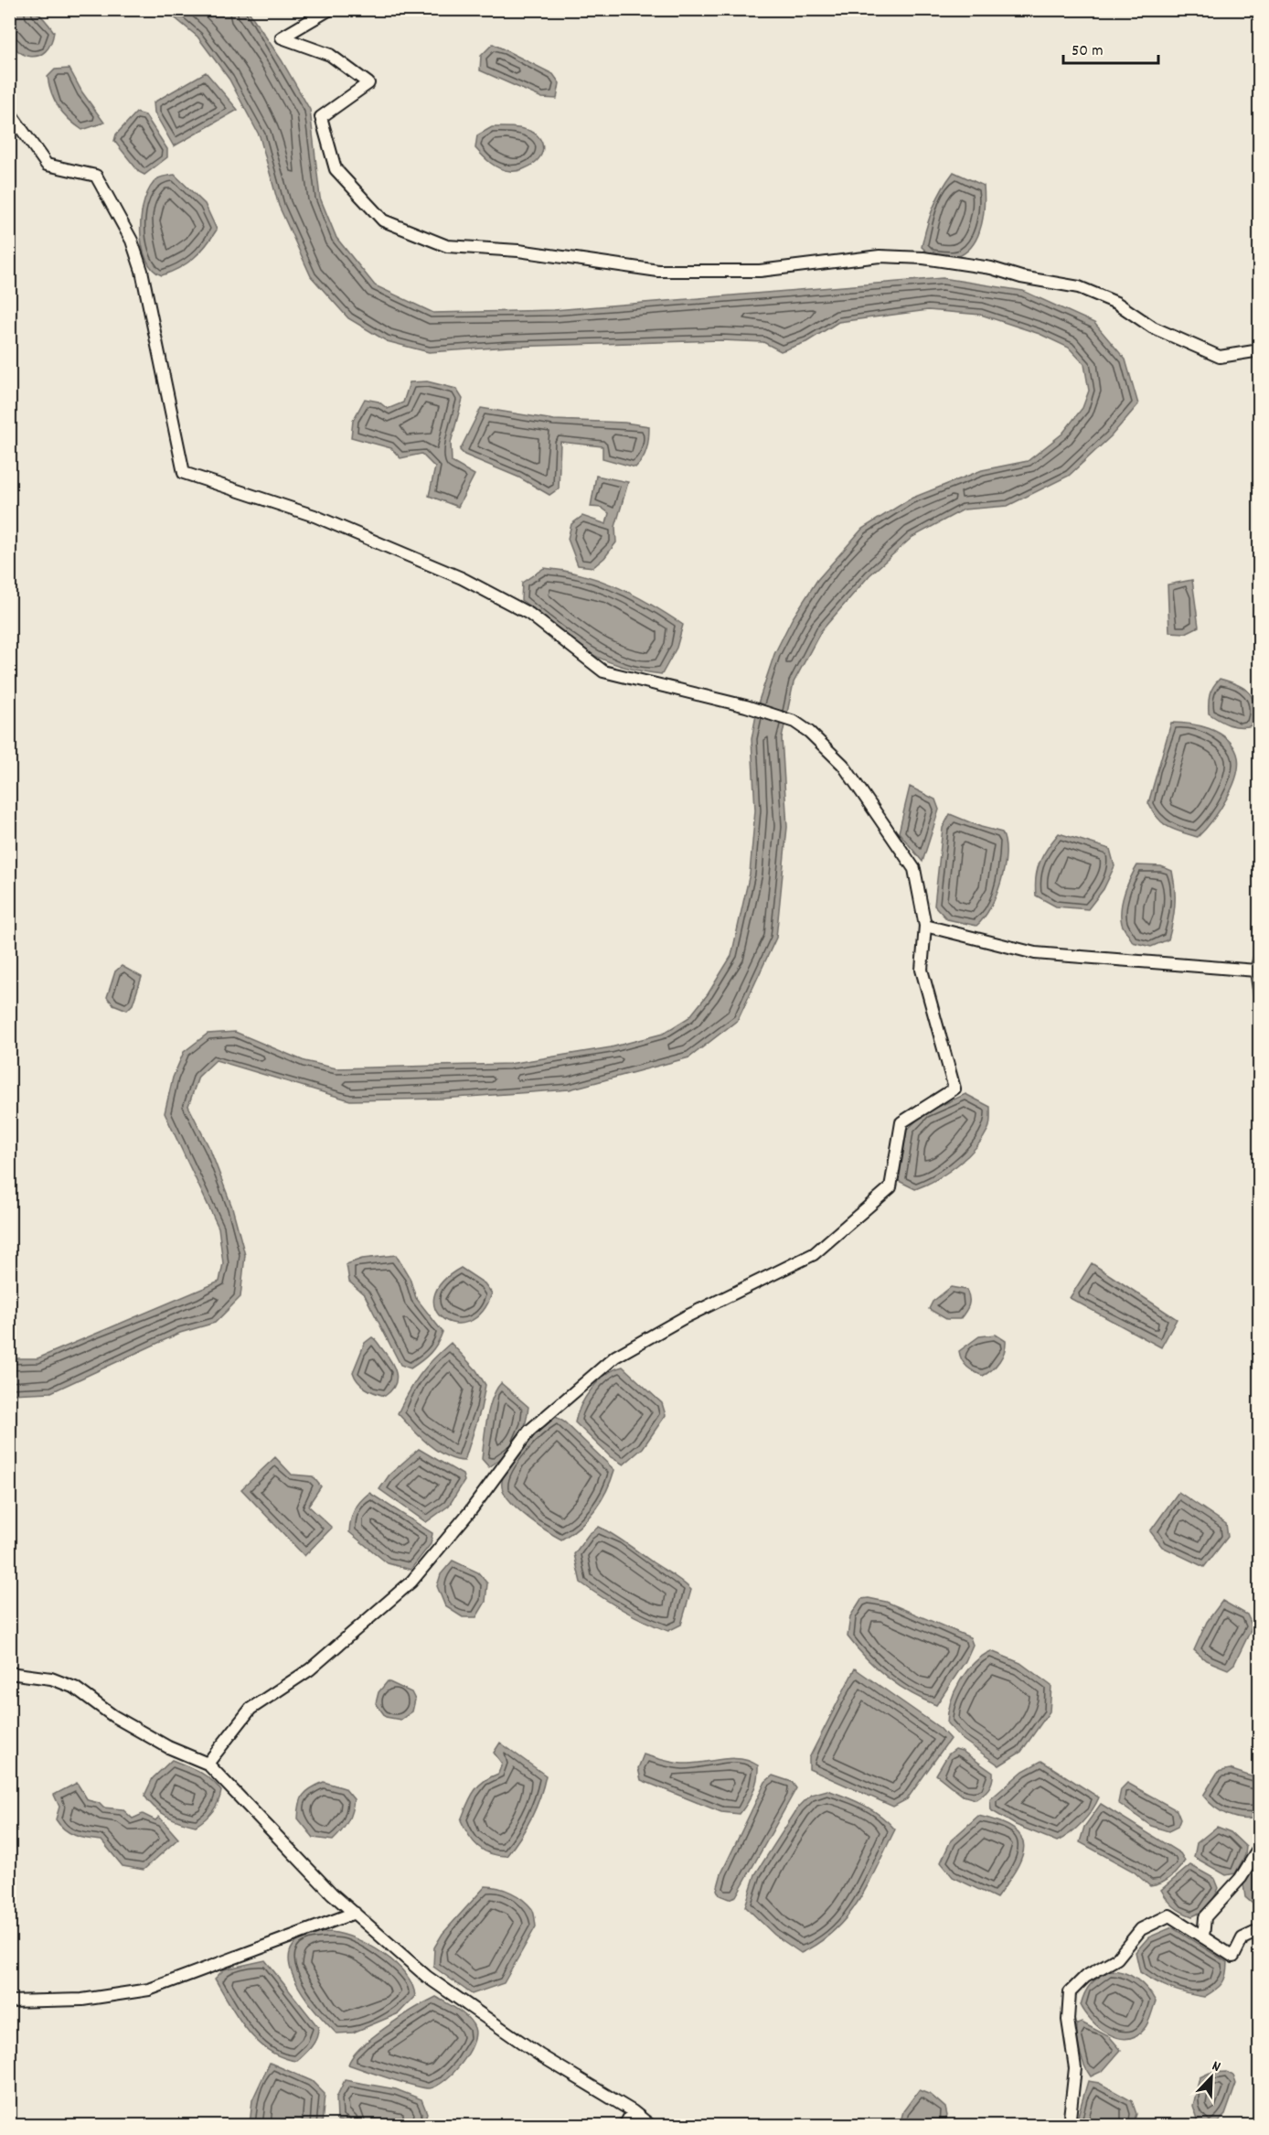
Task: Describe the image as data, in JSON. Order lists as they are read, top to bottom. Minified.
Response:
{"scale_bar":"50 m","north":"top right"}
